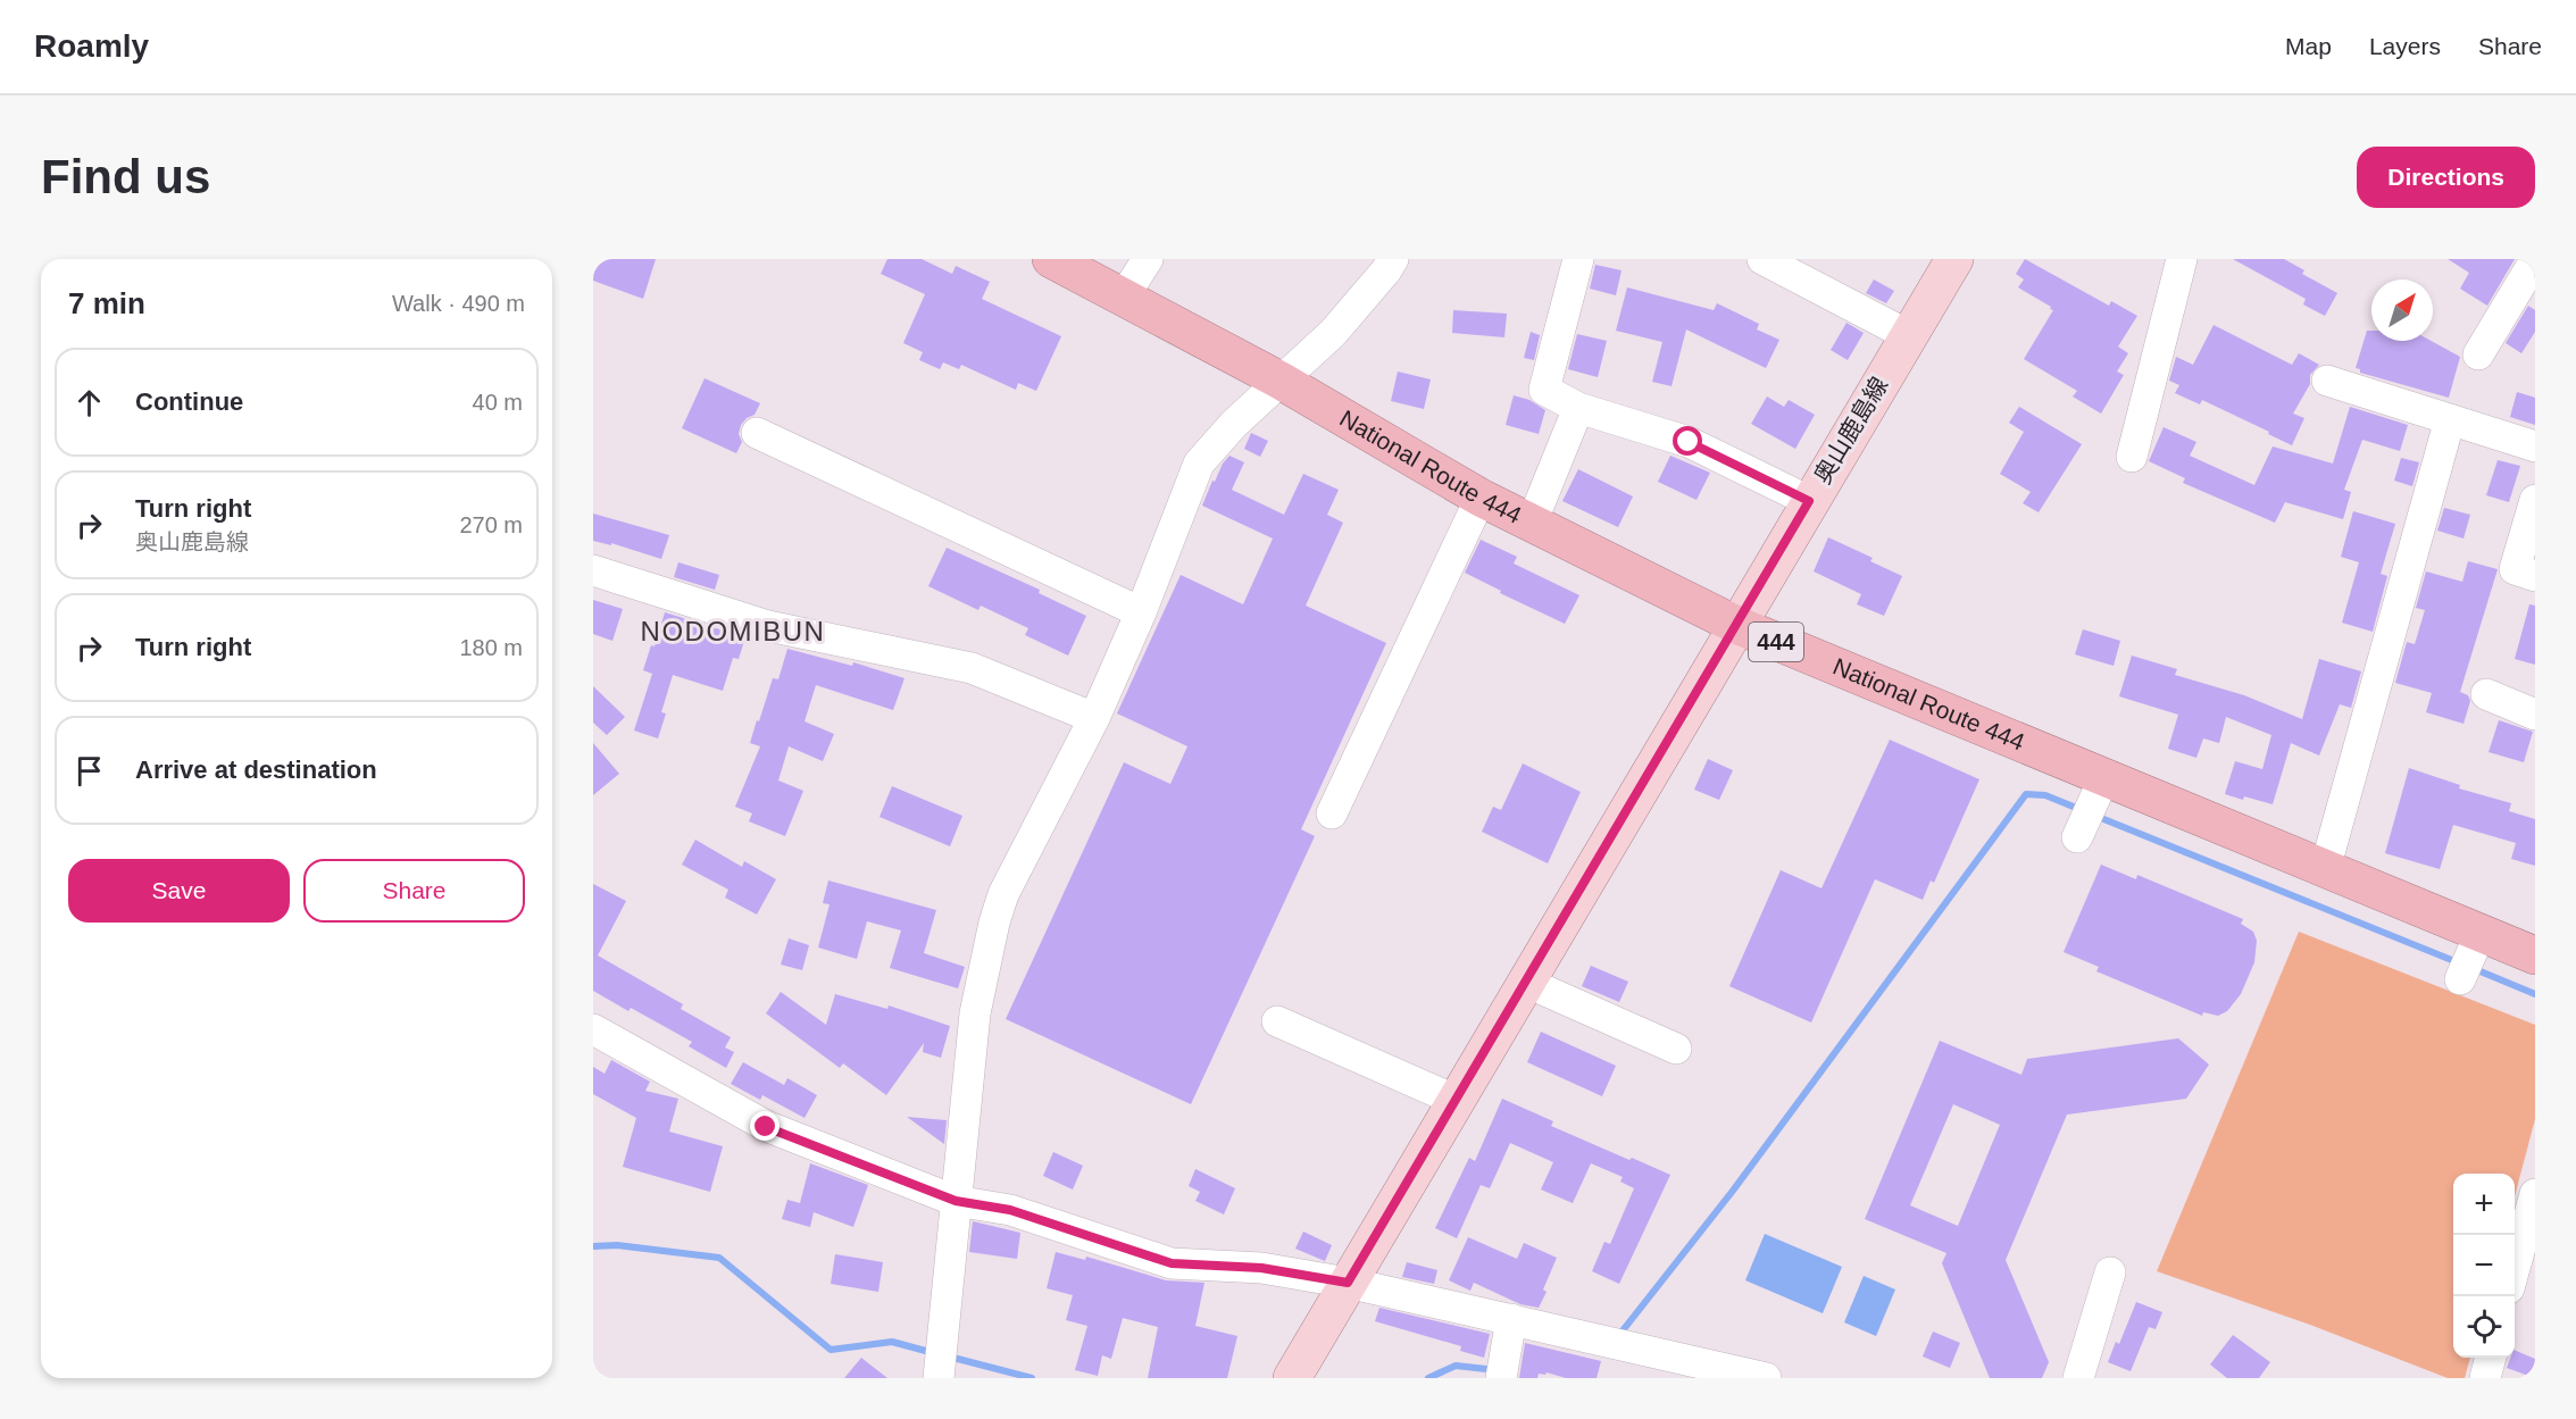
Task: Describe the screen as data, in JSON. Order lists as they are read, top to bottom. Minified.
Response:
{"streets":{"highway":["National Route 444","444"],"main road":["奥山鹿島線"]},"crossings":[["奥山鹿島線","National Route 444"]],"districts":["NODOMIBUN"],"north":"top right","page":{"header":"Roamly","nav":["Map","Layers","Share"],"buttons":["Directions",["Save","Share"]],"title":"Find us","heading":["7 min","Walk · 490 m"],"list":[["Continue","40 m"],["Turn right","奥山鹿島線","270 m"],["Turn right","180 m"],"Arrive at destination"],"map_buttons":["+","−"]}}
